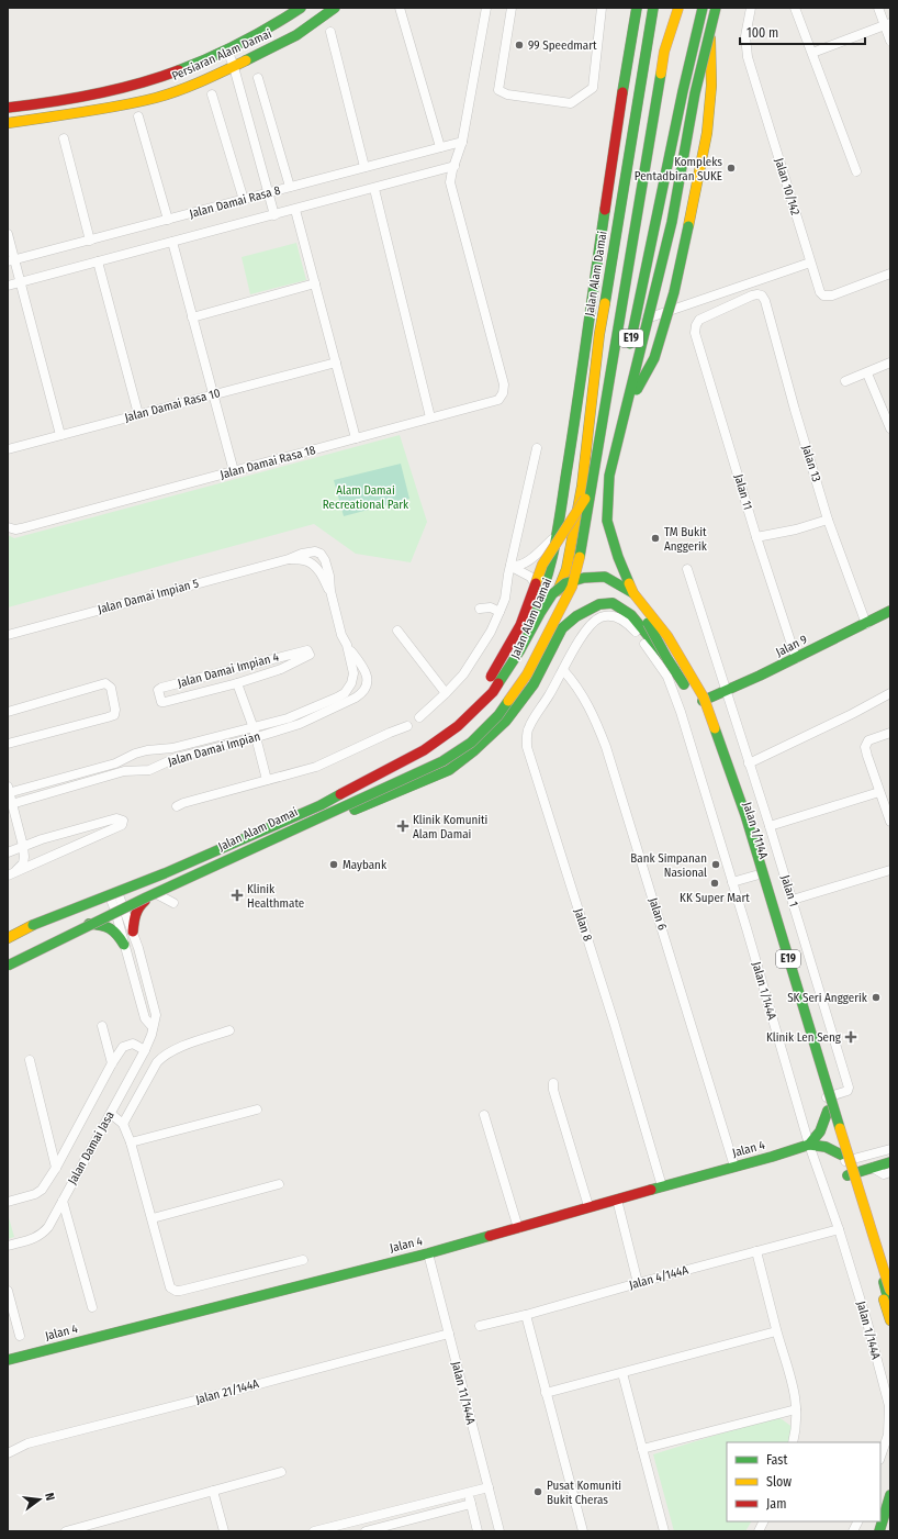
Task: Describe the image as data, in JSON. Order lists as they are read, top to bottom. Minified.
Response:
{"streets":{"main road":["Persiaran Alam Damai","Jalan Alam Damai","E19","Jalan 9","Jalan 1/114A","Jalan 4"],"street":["Jalan 10/142","Jalan Damai Rasa 8","Jalan Damai Rasa 10","Jalan Damai Rasa 18","Jalan 13","Jalan 11","Jalan Damai Impian 5","Jalan Damai Impian 4","Jalan Damai Impian","Jalan 1","Jalan 6","Jalan 8","Jalan 1/144A","Jalan Damai Jasa","Jalan 4/144A","Jalan 21/144A","Jalan 11/144A"]},"crossings":[["Jalan Damai Rasa 8","Jalan Damai Rasa 18"],["Jalan Alam Damai","Jalan 1/114A"],["Jalan Alam Damai","Jalan Damai Jasa"],["Jalan 13","Jalan 11"],["Jalan 13","Jalan 9"],["Jalan 11","Jalan 9"],["Jalan Damai Impian 5","Jalan Damai Impian"],["Jalan 9","Jalan 1/114A"],["Jalan 9","Jalan 1"],["Jalan 1/114A","Jalan 1"],["Jalan 6","Jalan 8"],["Jalan 6","Jalan 1/144A"],["Jalan 6","Jalan 4"],["Jalan 8","Jalan 1/144A"],["Jalan 8","Jalan 4"],["Jalan 1/144A","Jalan 4"],["Jalan 1/144A","Jalan 4/144A"],["Jalan 4","Jalan 11/144A"],["Jalan 21/144A","Jalan 11/144A"]],"parks":["Alam Damai Recreational Park"],"places":{"other":["99 Speedmart","Kompleks Pentadbiran SUKE","TM Bukit Anggerik","Maybank","Bank Simpanan Nasional","KK Super Mart","SK Seri Anggerik","Pusat Komuniti Bukit Cheras"],"health":["Klinik Komuniti Alam Damai","Klinik Healthmate","Klinik Len Seng"]},"legend":["Fast","Slow","Jam"],"scale_bar":"100 m","north":"right"}
